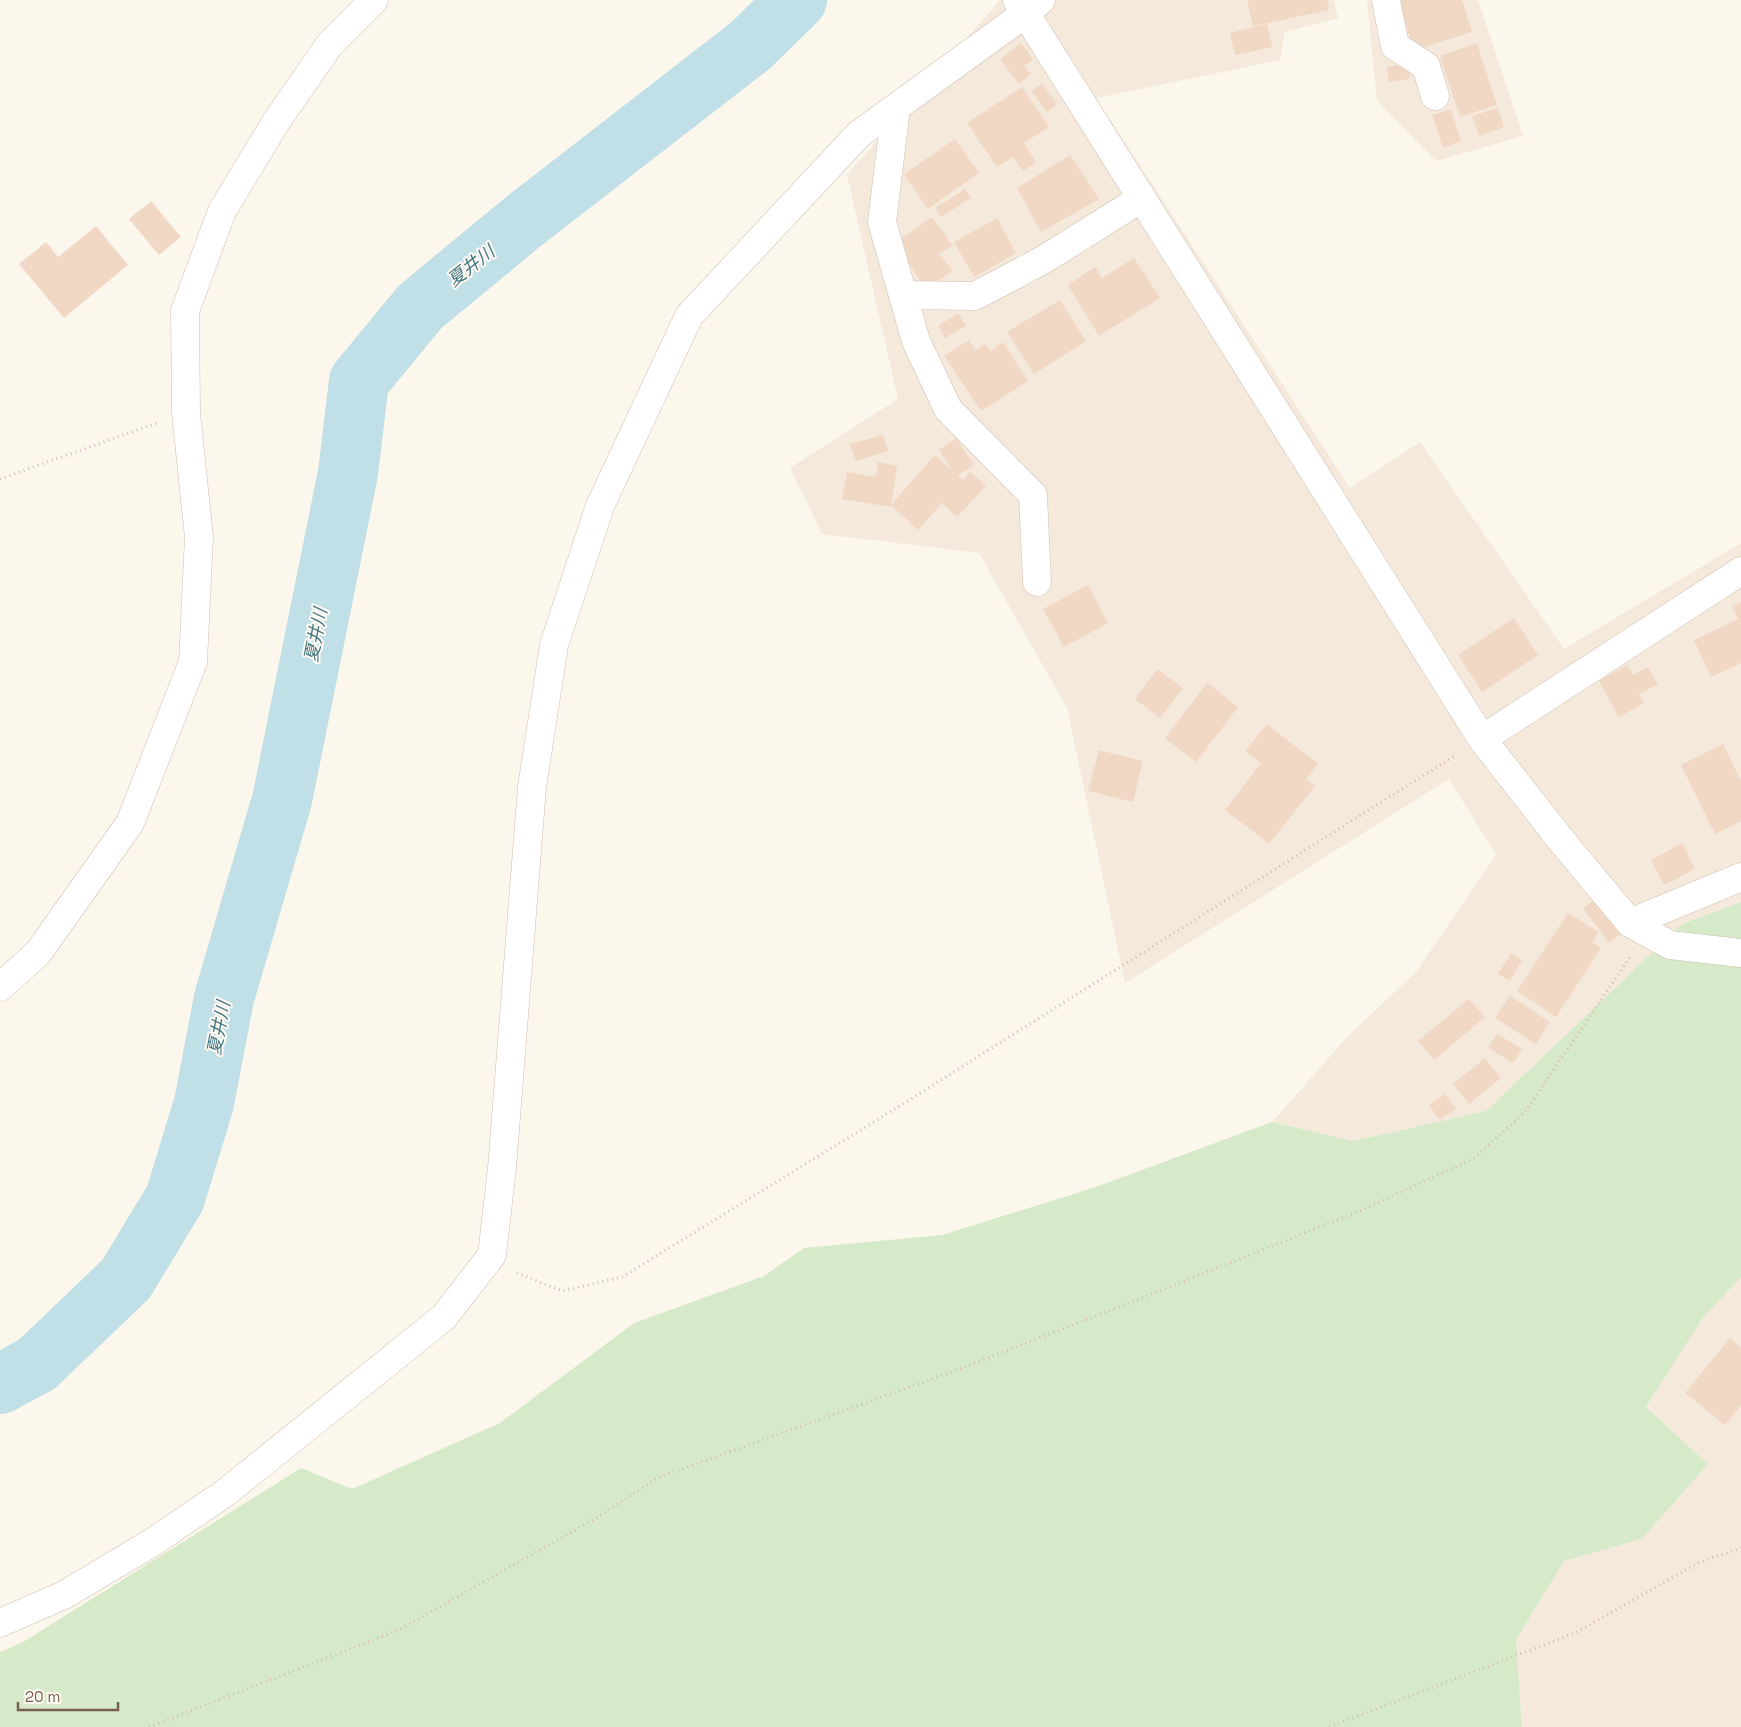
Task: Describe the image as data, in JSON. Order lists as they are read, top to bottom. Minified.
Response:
{"water":["夏井川"],"scale_bar":"20 m"}
